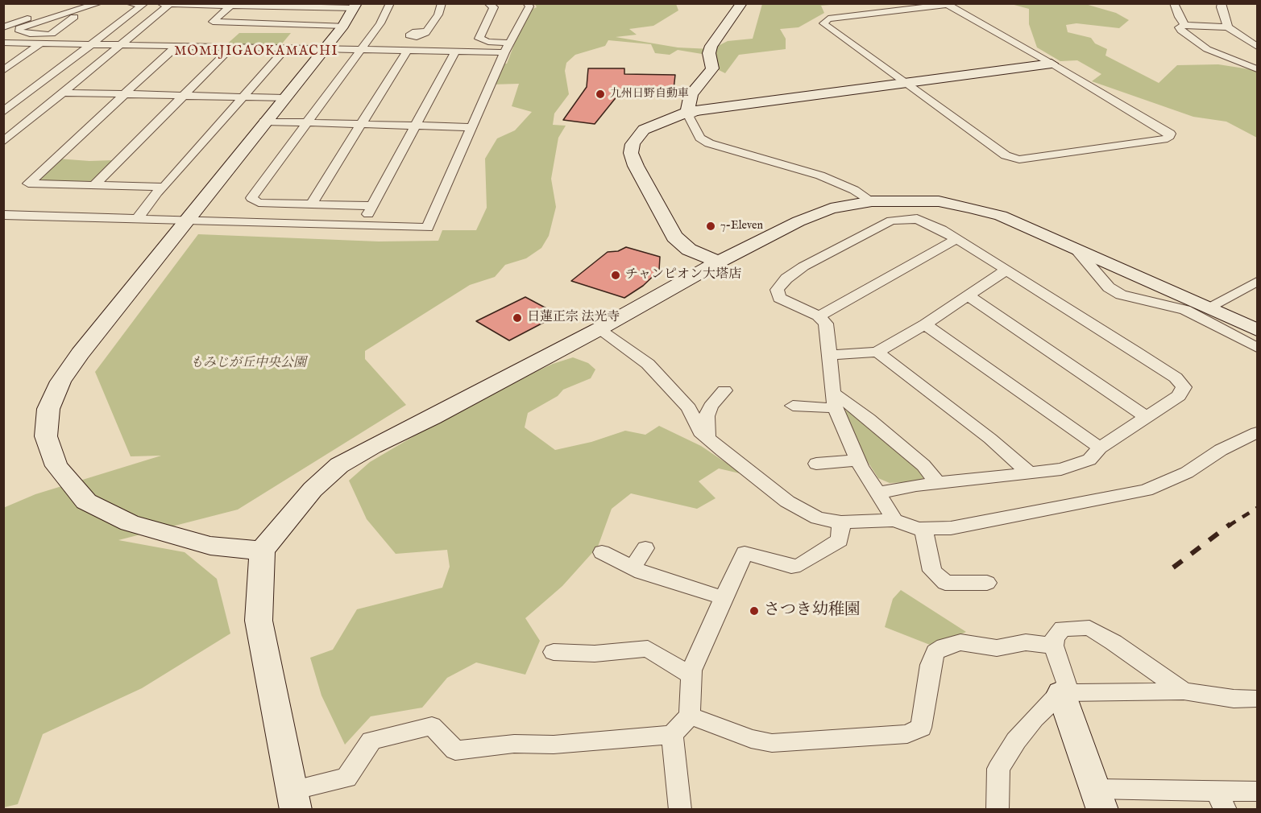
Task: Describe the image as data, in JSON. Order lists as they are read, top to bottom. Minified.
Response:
{"districts":["MOMIJIGAOKAMACHI"],"parks":["もみじが丘中央公園"],"places":["九州日野自動車","7-Eleven","チャンピオン大塔店","日蓮正宗 法光寺","さつき幼稚園"]}
